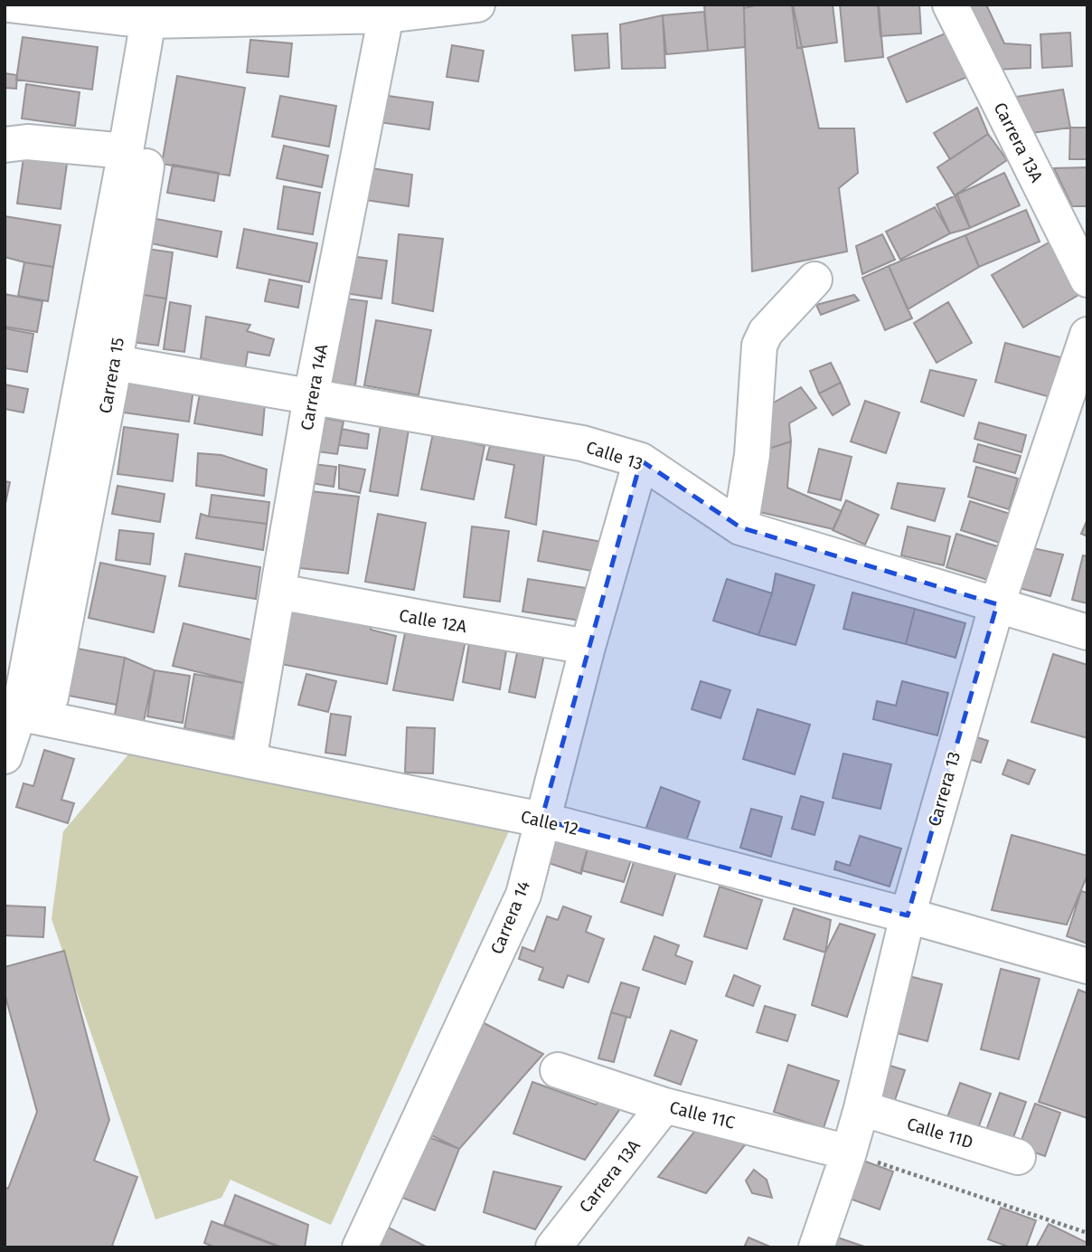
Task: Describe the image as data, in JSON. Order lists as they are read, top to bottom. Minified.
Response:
{"streets":{"street":["Carrera 13A","Carrera 15","Carrera 14A","Calle 13","Calle 12A","Carrera 13","Calle 12","Carrera 14","Calle 11C","Calle 11D"]},"crossings":[["Carrera 13A","Calle 11C"],["Carrera 15","Calle 13"],["Carrera 15","Calle 12"],["Carrera 14A","Calle 13"],["Carrera 14A","Calle 12A"],["Carrera 14A","Calle 12"],["Calle 13","Carrera 13"],["Calle 13","Carrera 14"],["Calle 12A","Carrera 14"],["Carrera 13","Calle 12"],["Carrera 13","Calle 11C"],["Carrera 13","Calle 11D"],["Calle 12","Carrera 14"]]}
